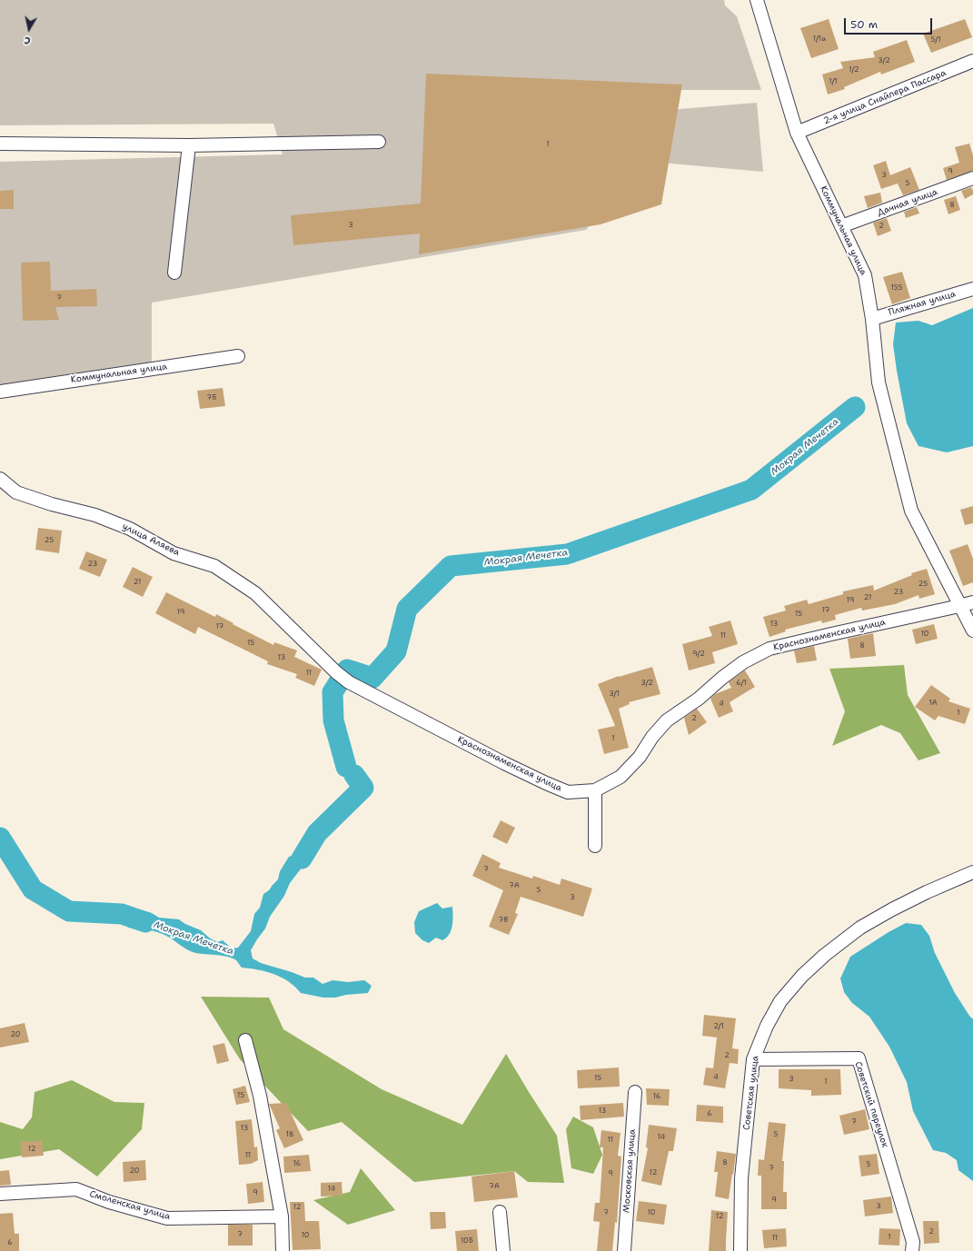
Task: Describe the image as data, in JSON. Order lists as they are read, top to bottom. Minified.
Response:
{"streets":{"street":["2-я улица Снайпера Пассара","Дачная улица","Коммунальная улица","Пляжная улица","улица Аляева","Краснознаменская улица","Советская улица","Советский переулок","Московская улица","Смоленская улица"]},"crossings":[["2-я улица Снайпера Пассара","Коммунальная улица"],["Дачная улица","Коммунальная улица"],["Коммунальная улица","Пляжная улица"],["Коммунальная улица","Краснознаменская улица"],["улица Аляева","Краснознаменская улица"],["Советская улица","Советский переулок"]],"water":["Мокрая Мечетка"],"house_numbers":["1/1а","5/1","3/2","1/2","1/1","1","9","3","5","8","3","2","155","7","7Б","25","23","21","25","23","21","19","17","19","15","13","17","10","11","15","8","9/2","13","11","3/2","6/1","3/1","1А","4","1","2","1","7","7А","5","3","7В","2/1","20","2","4","15","3","1","15","16","13","6","7","13","18","5","14","11","12","11","8","16","5","7","20","12","9","7А","14","9","9","3","12","7","10","12","2","7","10","1","11","10Б","6"],"scale_bar":"50 m","north":"bottom"}
